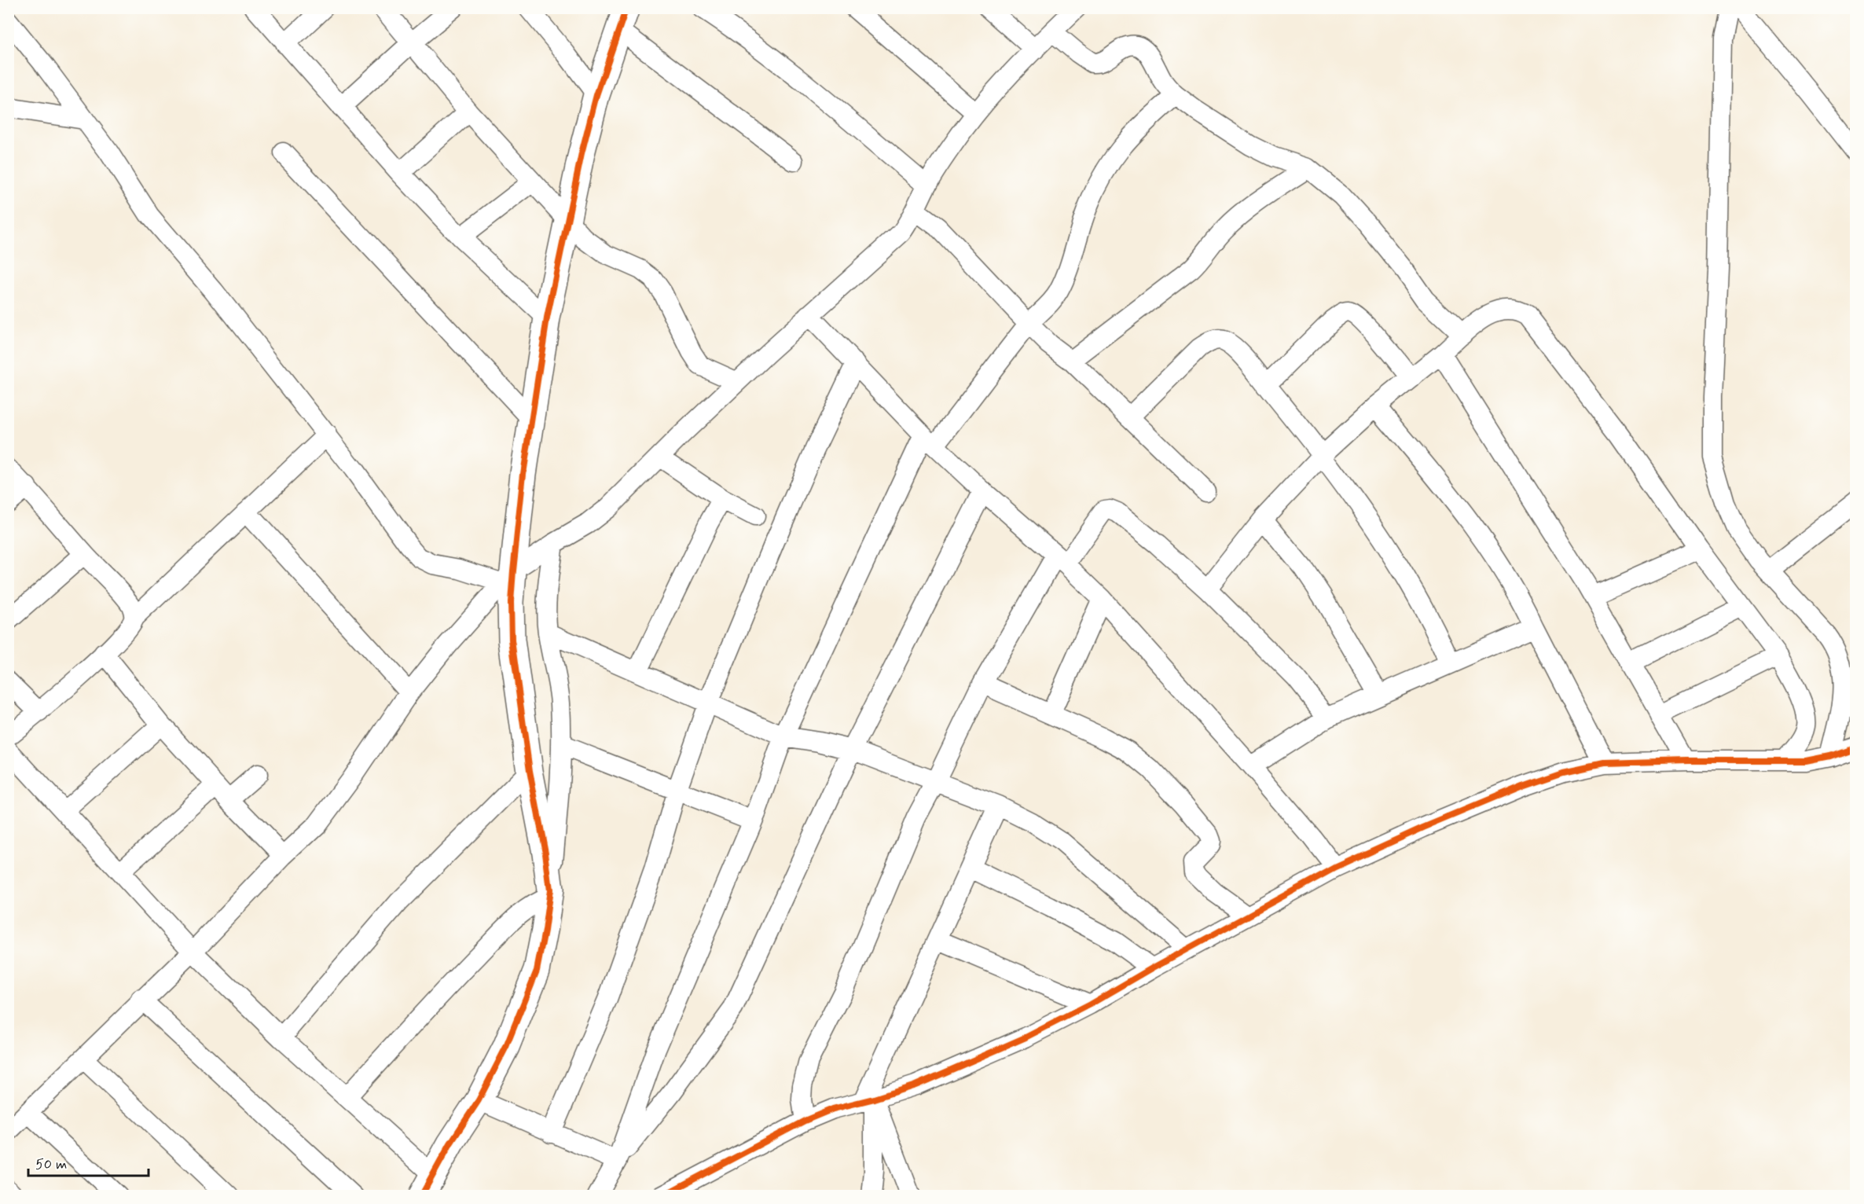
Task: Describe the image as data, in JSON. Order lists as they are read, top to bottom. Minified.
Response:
{"scale_bar":"50 m"}
